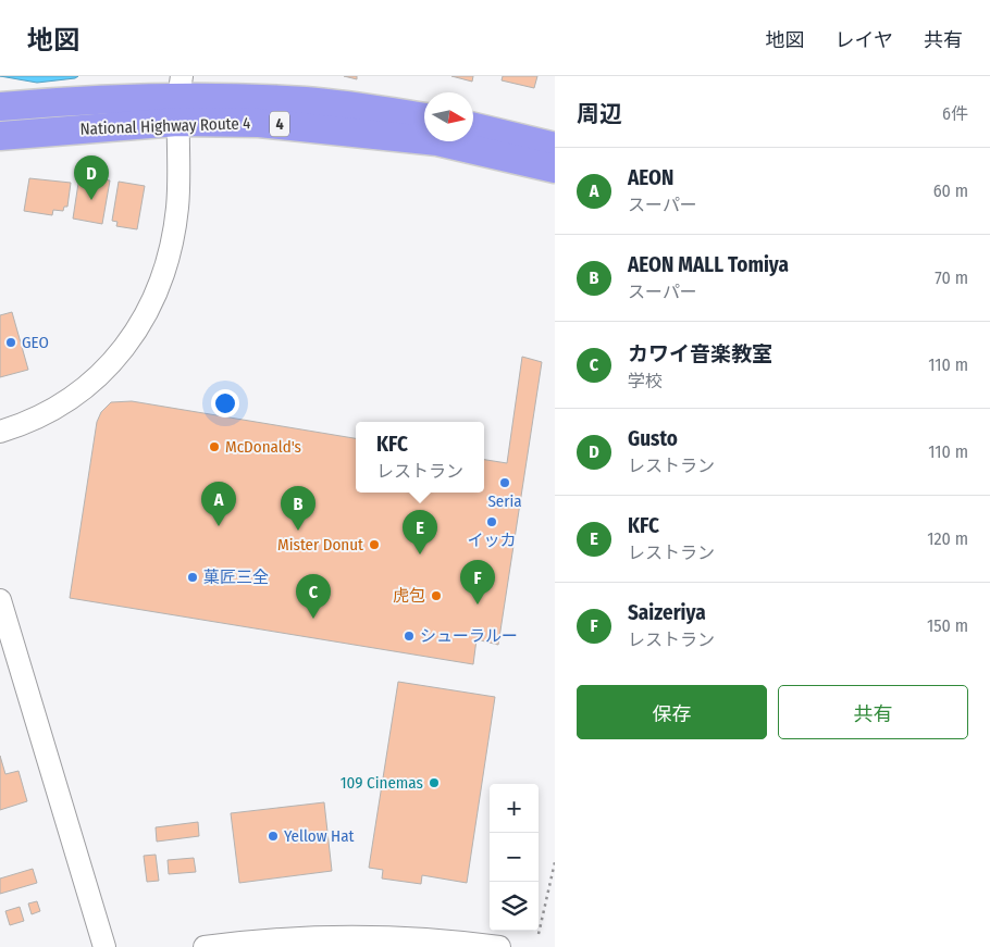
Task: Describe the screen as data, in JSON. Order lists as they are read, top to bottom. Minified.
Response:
{"streets":{"highway":["4","National Highway Route 4"]},"places":["GEO","McDonald's","Seria","イッカ","Mister Donut","菓匠三全","虎包","シューラルー","109 Cinemas","Yellow Hat"],"north":"right","page":{"header":"地図","nav":["地図","レイヤ","共有"],"heading":["周辺","6件"],"list":[{"mark":"A","name":"AEON","note":"スーパー","value":"60 m"},{"mark":"B","name":"AEON MALL Tomiya","note":"スーパー","value":"70 m"},{"mark":"C","name":"カワイ音楽教室","note":"学校","value":"110 m"},{"mark":"D","name":"Gusto","note":"レストラン","value":"110 m"},{"mark":"E","name":"KFC","note":"レストラン","value":"120 m"},{"mark":"F","name":"Saizeriya","note":"レストラン","value":"150 m"}],"pins":["D","A","B","E","F","C"],"popup":["KFC","レストラン"],"buttons":["保存","共有"],"map_buttons":["+","−"]}}
